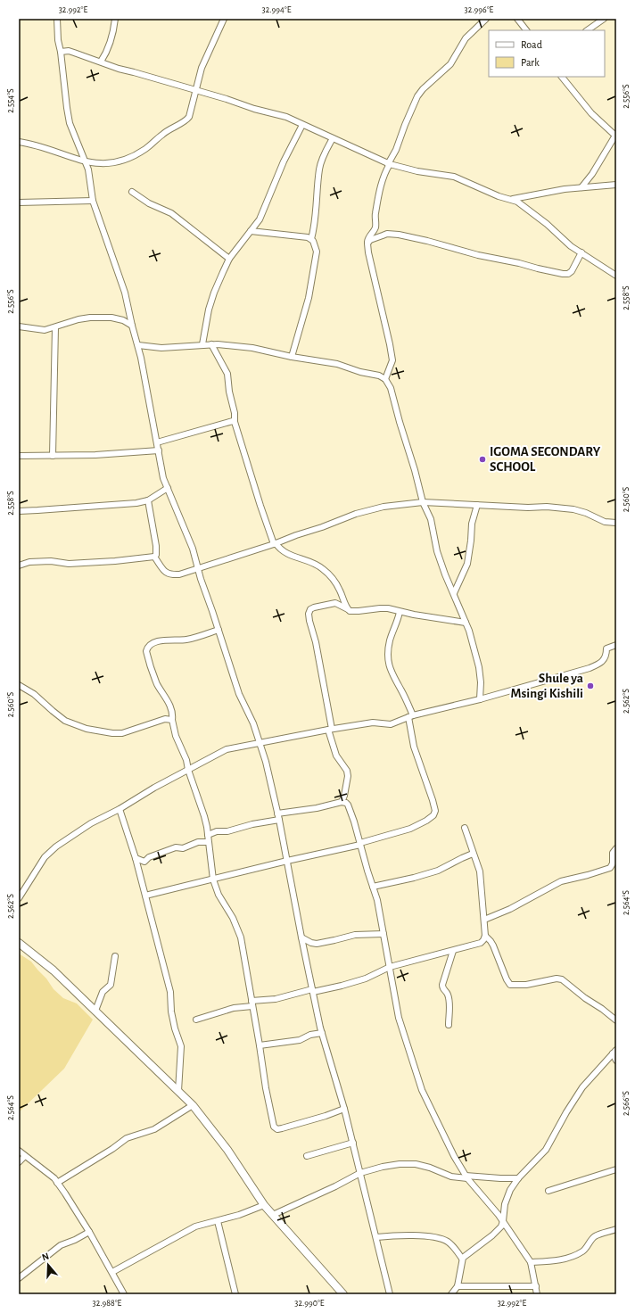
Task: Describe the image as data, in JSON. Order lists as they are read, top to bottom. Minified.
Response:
{"places":["IGOMA SECONDARY SCHOOL","Shule ya Msingi Kishili"],"legend":["Road","Park"],"north":"top","coordinates":["32.992°E","32.994°E","32.996°E","2.556°S","2.554°S","2.558°S","2.560°S","2.562°S","2.564°S","2.566°S","32.988°E","32.990°E"]}
